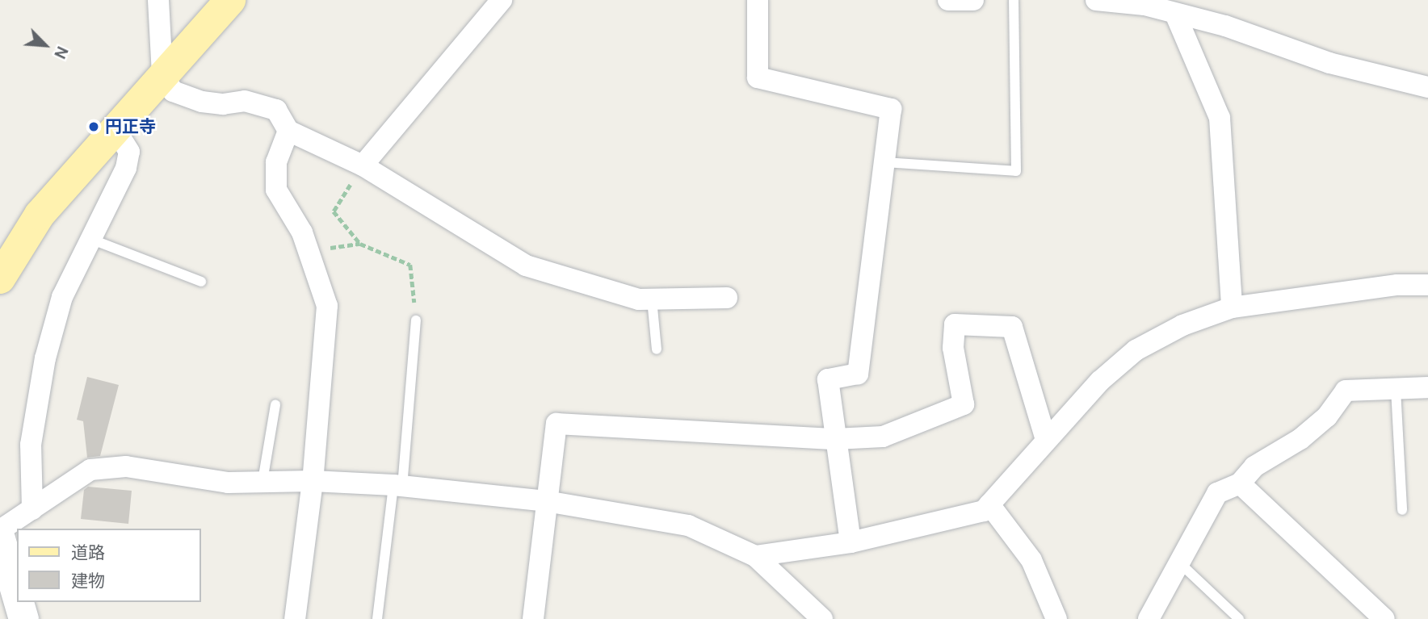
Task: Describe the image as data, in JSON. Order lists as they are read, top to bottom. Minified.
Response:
{"places":["円正寺"],"legend":["道路","建物"],"north":"bottom right"}
